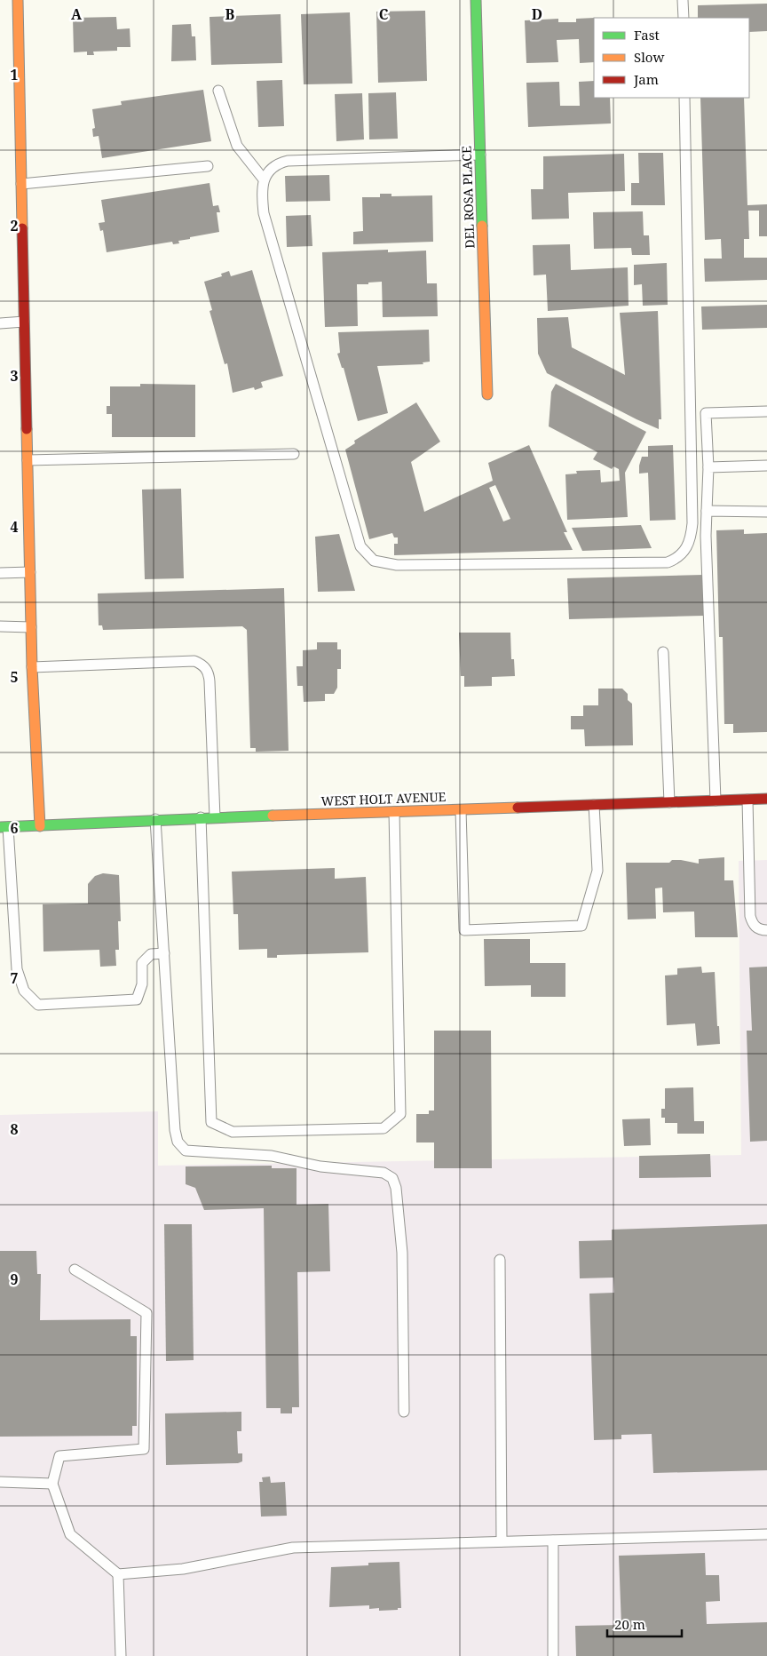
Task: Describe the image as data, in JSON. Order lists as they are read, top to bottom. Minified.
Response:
{"streets":{"street":["DEL ROSA PLACE","WEST HOLT AVENUE"]},"legend":["Fast","Slow","Jam"],"scale_bar":"20 m","grid":{"columns":["A","B","C","D"],"rows":["1","2","3","4","5","6","7","8","9"]}}
